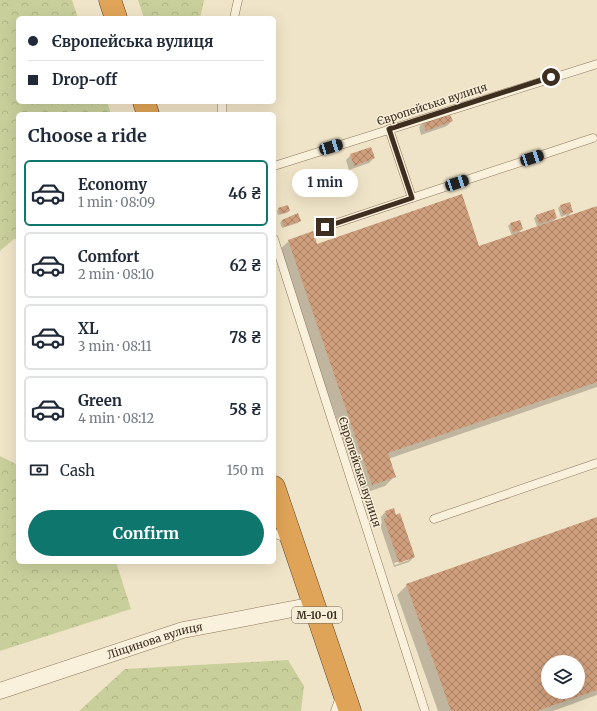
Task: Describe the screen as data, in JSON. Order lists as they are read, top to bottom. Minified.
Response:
{"streets":{"highway":["М-10-01"],"street":["Ліщинова вулиця"],"lane":["Європейська вулиця"]},"crossings":[["М-10-01","Ліщинова вулиця"]],"page":{"banner":["Європейська вулиця","Drop-off"],"heading":"Choose a ride","list":[{"name":"Economy","note":"1 min · 08:09","value":"46 ₴"},{"name":"Comfort","note":"2 min · 08:10","value":"62 ₴"},{"name":"XL","note":"3 min · 08:11","value":"78 ₴"},{"name":"Green","note":"4 min · 08:12","value":"58 ₴"}],"bubble":"1 min","pay":["Cash","150 m"],"buttons":"Confirm"}}
